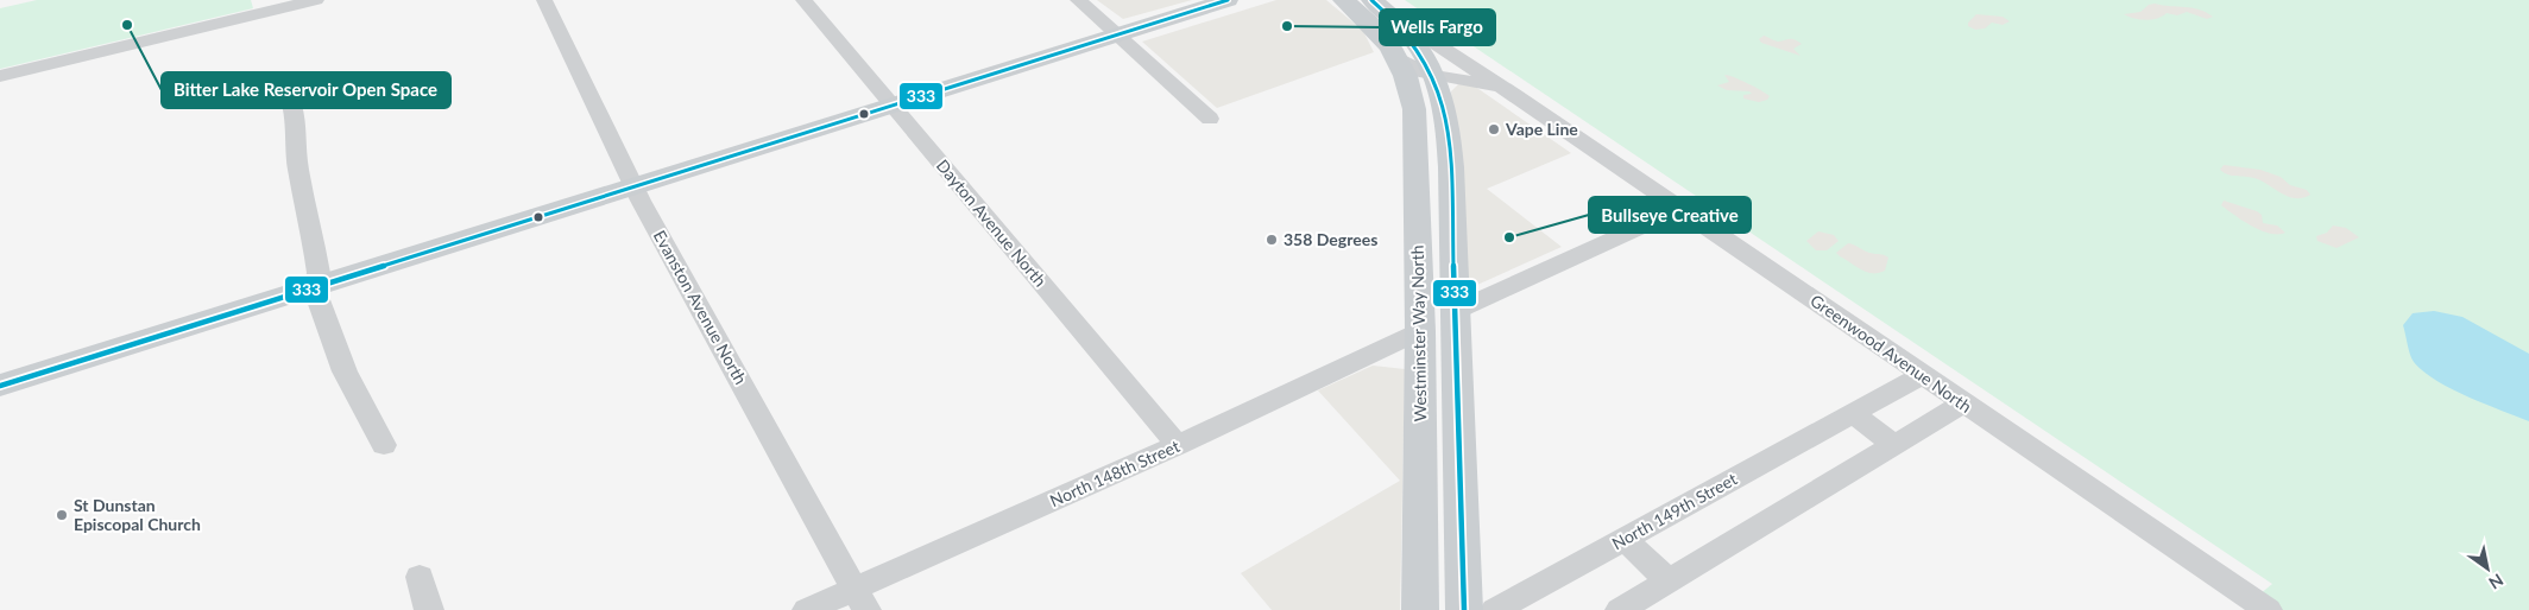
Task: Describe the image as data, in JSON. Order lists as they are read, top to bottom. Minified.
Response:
{"streets":{"main road":["Westminster Way North","Greenwood Avenue North"],"street":["Dayton Avenue North","Evanston Avenue North","North 148th Street","North 149th Street"]},"crossings":[["Dayton Avenue North","North 148th Street"],["Evanston Avenue North","North 148th Street"],["Westminster Way North","Greenwood Avenue North"],["Westminster Way North","North 148th Street"],["Greenwood Avenue North","North 149th Street"]],"places":["Bitter Lake Reservoir Open Space","Wells Fargo","Vape Line","Bullseye Creative","358 Degrees","St Dunstan Episcopal Church"],"lines":["transit line 333"],"north":"bottom right"}
